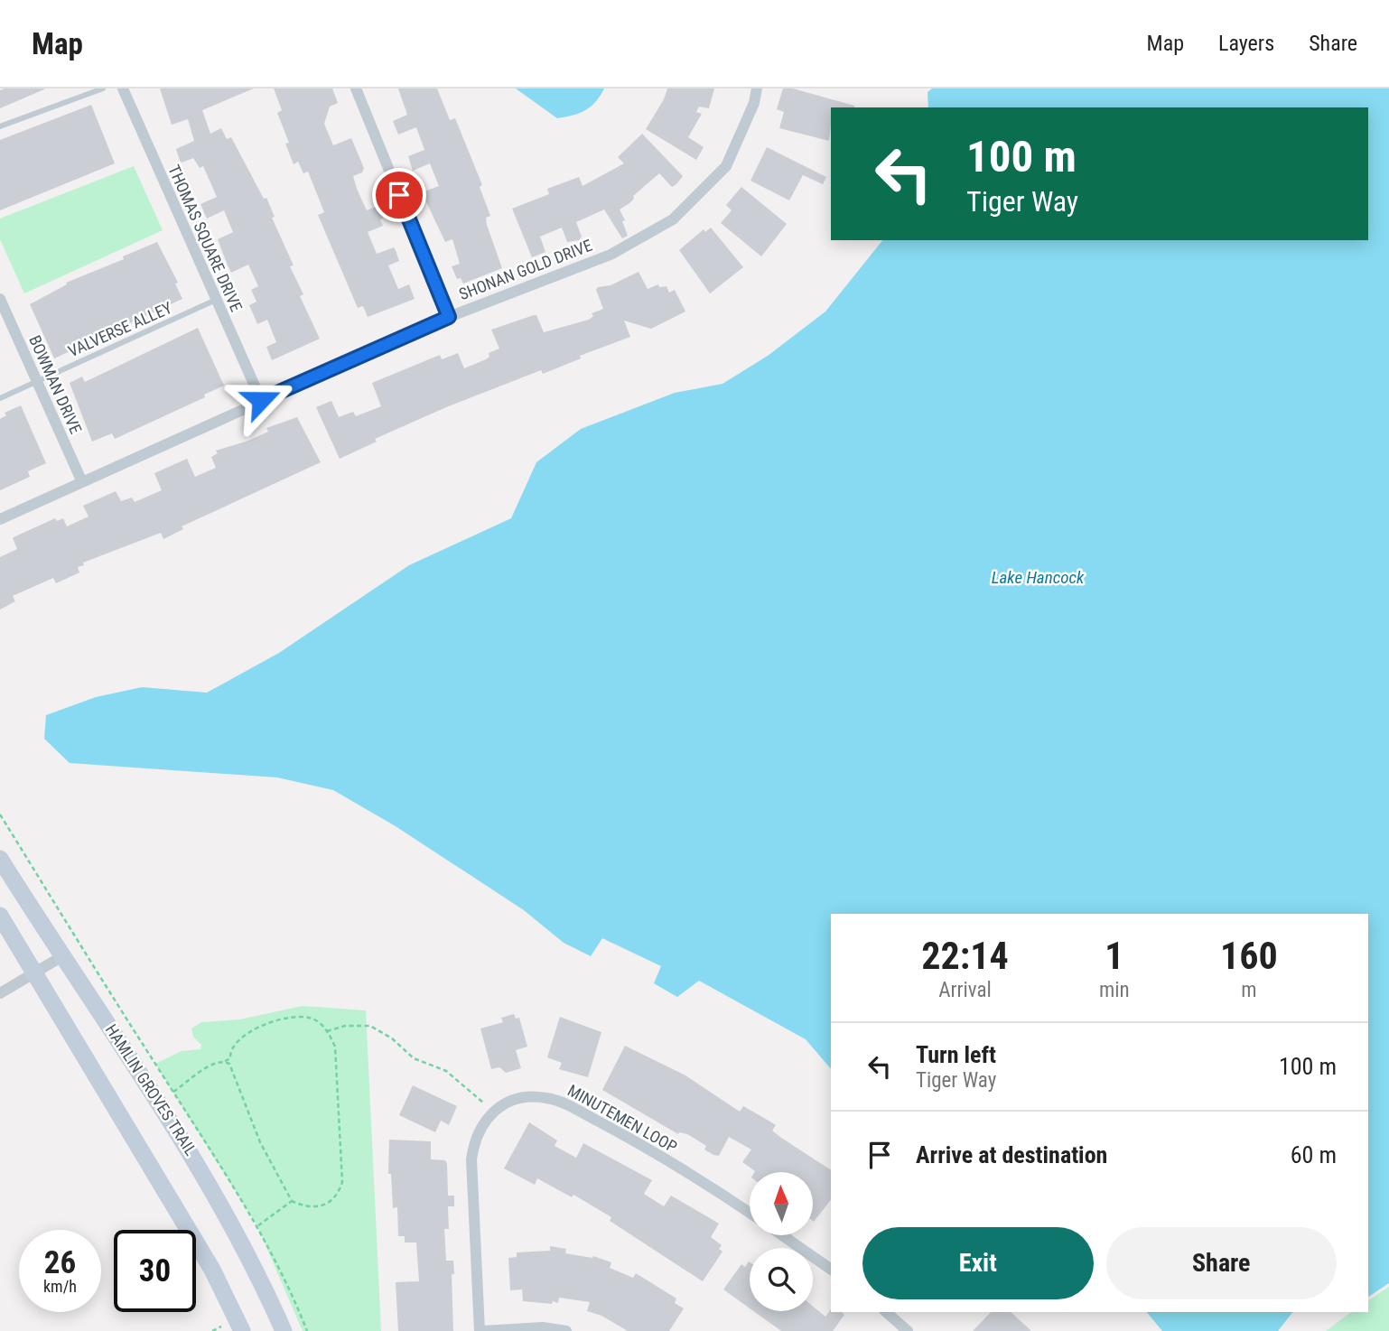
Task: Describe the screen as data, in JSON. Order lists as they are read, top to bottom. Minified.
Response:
{"streets":{"main road":["HAMLIN GROVES TRAIL"],"street":["THOMAS SQUARE DRIVE","SHONAN GOLD DRIVE","BOWMAN DRIVE","MINUTEMEN LOOP"],"lane":["VALVERSE ALLEY"]},"crossings":[["THOMAS SQUARE DRIVE","SHONAN GOLD DRIVE"],["THOMAS SQUARE DRIVE","VALVERSE ALLEY"],["SHONAN GOLD DRIVE","BOWMAN DRIVE"],["VALVERSE ALLEY","BOWMAN DRIVE"]],"water":["Lake Hancock"],"north":"top","page":{"header":"Map","nav":["Map","Layers","Share"],"turn":["100 m","Tiger Way"],"eta":["22:14","Arrival","1","min","160","m"],"list":[{"name":"Turn left","note":"Tiger Way","value":"100 m"},{"name":"Arrive at destination","value":"60 m"}],"buttons":["Exit","Share"],"speed":"26 km/h","limit":"30"}}
